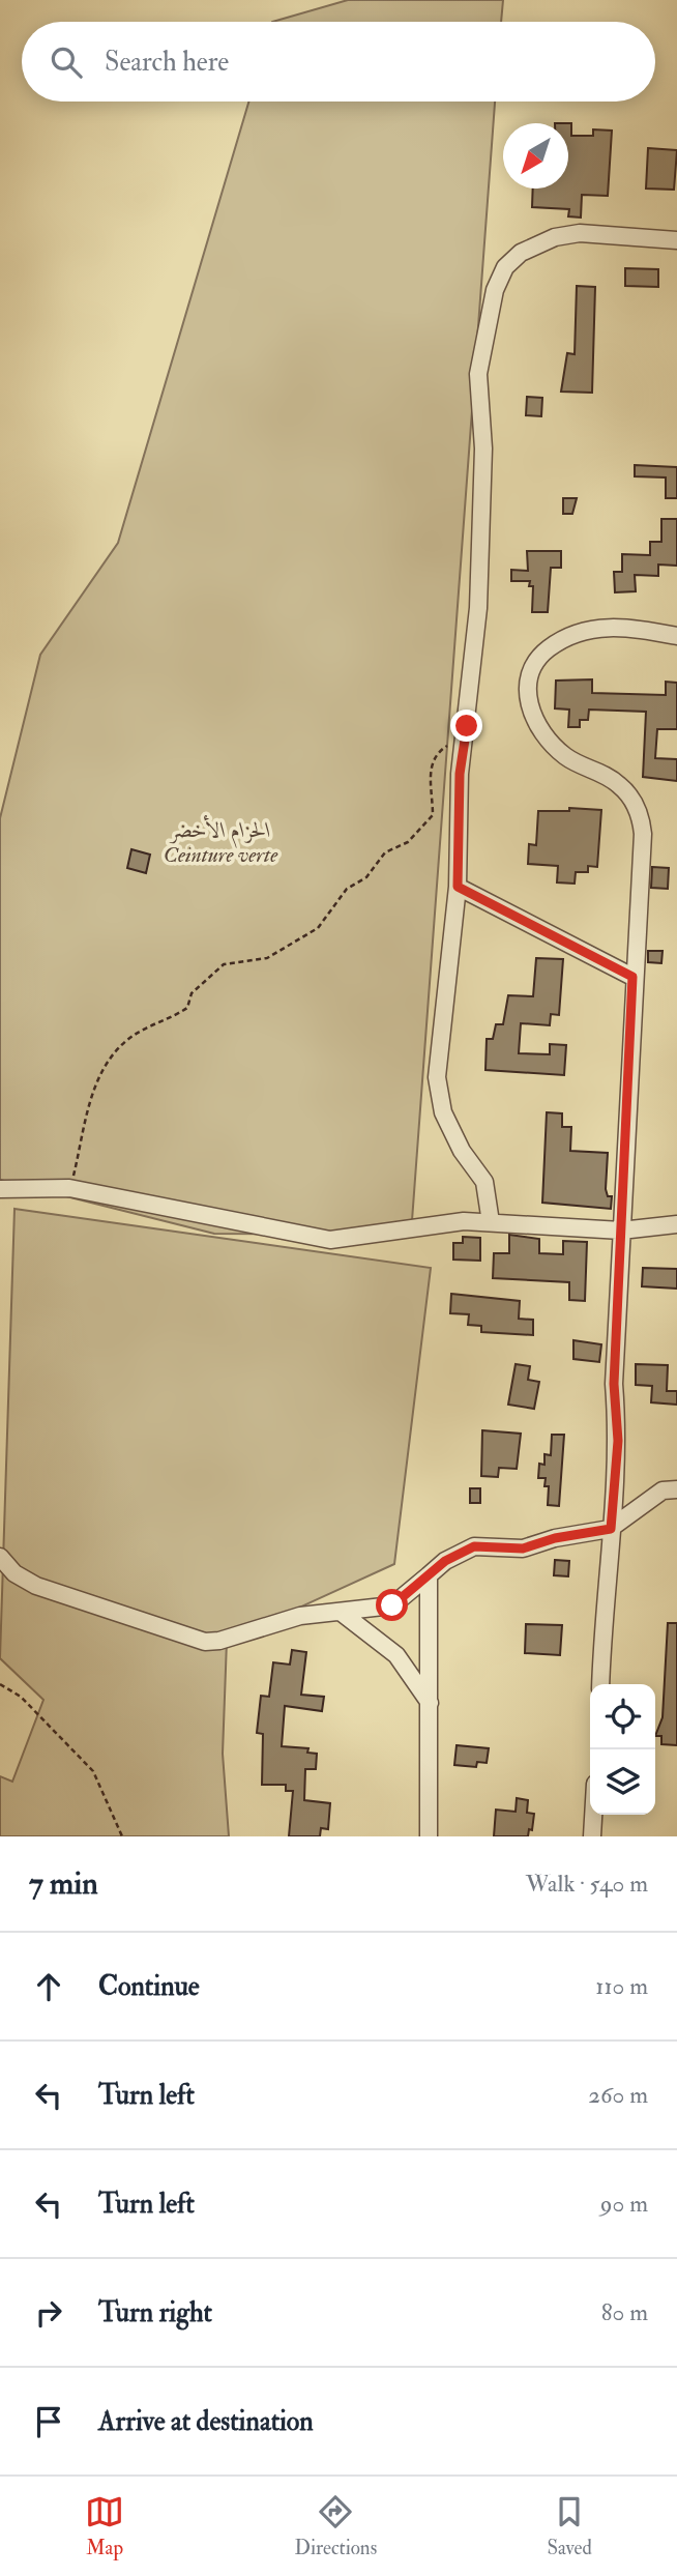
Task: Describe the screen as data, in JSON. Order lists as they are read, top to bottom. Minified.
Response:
{"parks":["الحزام الأخضر Ceinture verte"],"north":"bottom left","page":{"search":"Search here","heading":["7 min","Walk · 540 m"],"list":[["Continue","110 m"],["Turn left","260 m"],["Turn left","90 m"],["Turn right","80 m"],"Arrive at destination"],"nav":["Map","Directions","Saved"]}}
